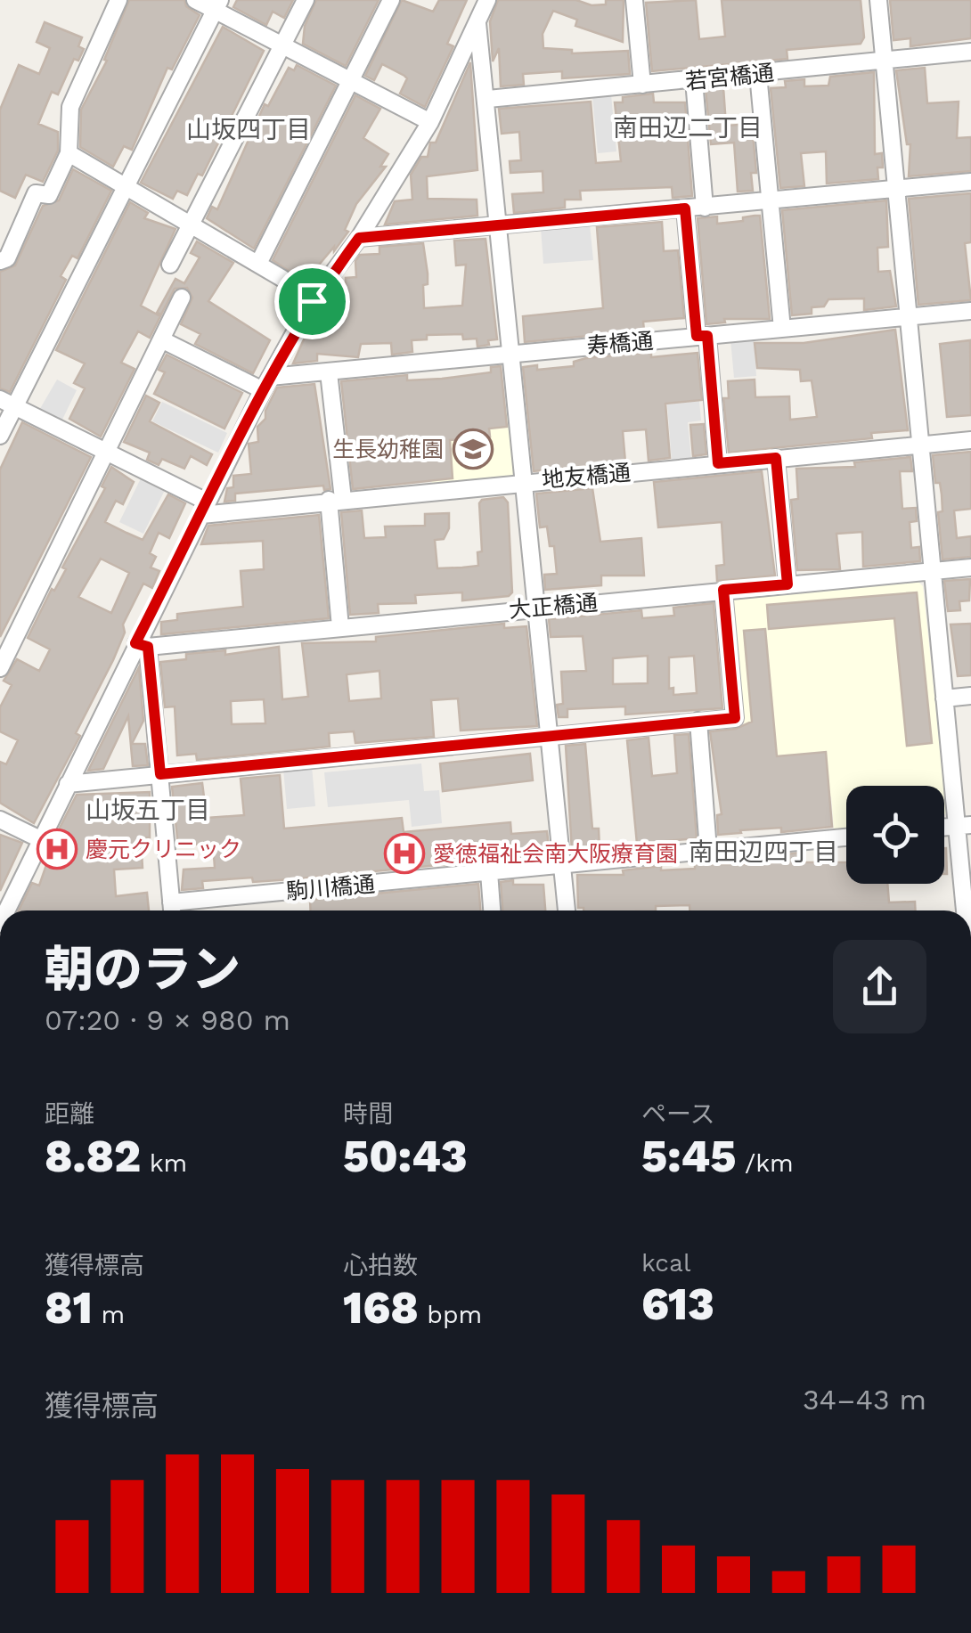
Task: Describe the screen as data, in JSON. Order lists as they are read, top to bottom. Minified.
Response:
{"streets":{"street":["若宮橋通","寿橋通","地友橋通","大正橋通","駒川橋通"]},"districts":["南田辺二丁目","山坂四丁目","山坂五丁目","南田辺四丁目"],"places":{"school or university":["生長幼稚園"],"hospital":["慶元クリニック","愛徳福祉会南大阪療育園"]},"page":{"heading":["朝のラン","07:20 · 9 × 980 m"],"stats":[["距離","8.82 km"],["時間","50:43"],["ペース","5:45 /km"],["獲得標高","81 m"],["心拍数","168 bpm"],["kcal","613"]],"chart":["獲得標高","34–43 m"]}}
